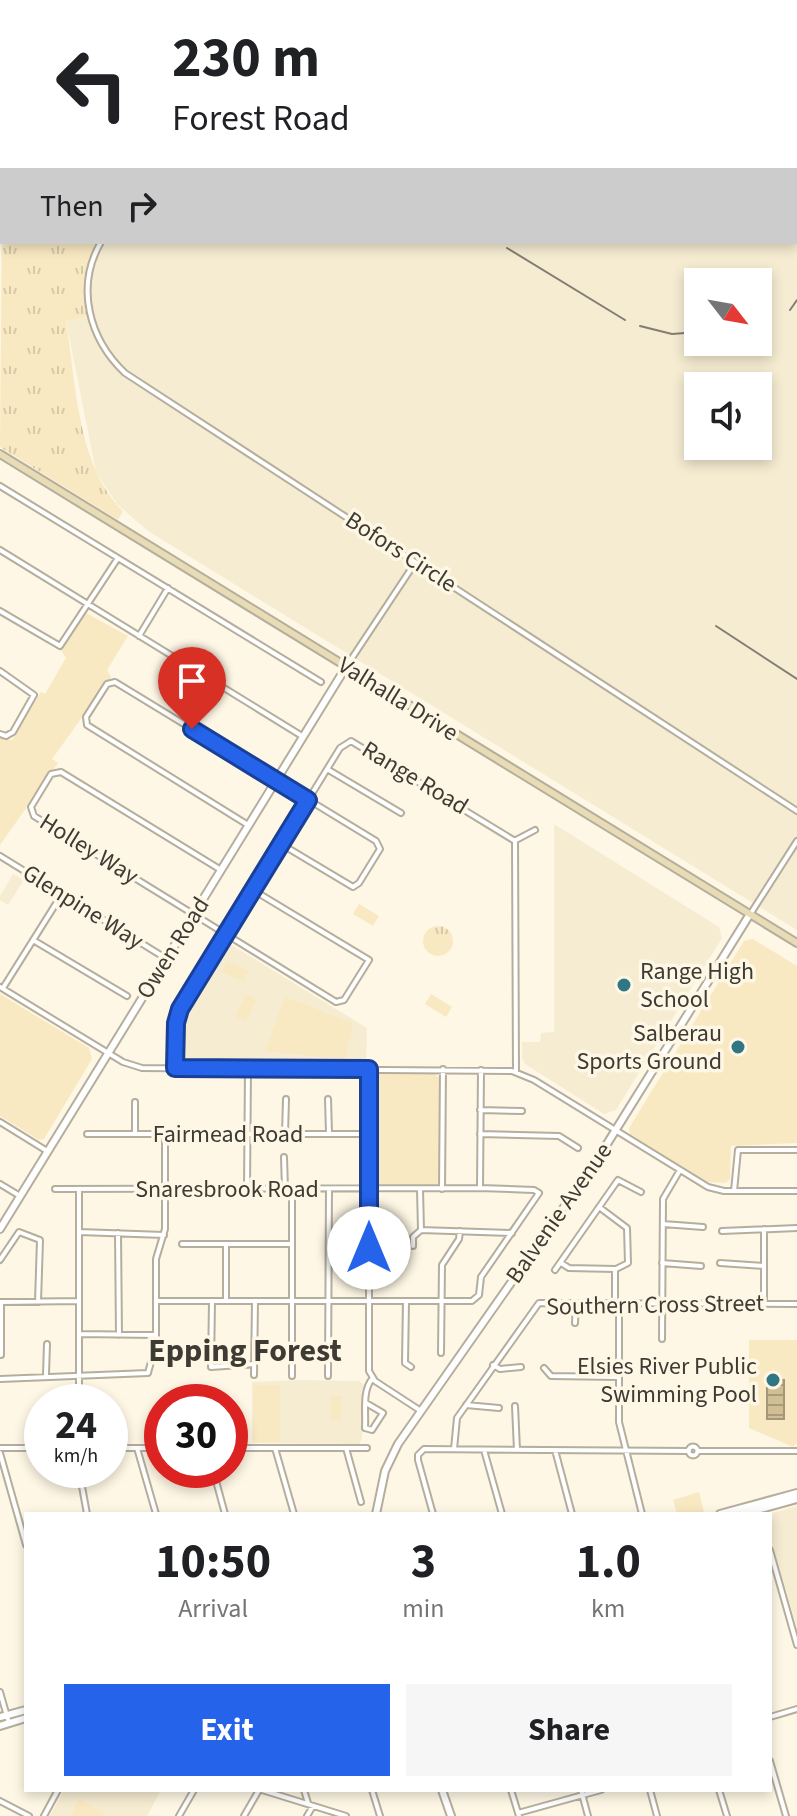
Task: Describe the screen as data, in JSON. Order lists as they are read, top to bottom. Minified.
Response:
{"streets":{"main road":["Valhalla Drive"],"street":["Bofors Circle","Range Road","Holley Way","Glenpine Way","Owen Road","Fairmead Road","Snaresbrook Road","Balvenie Avenue","Southern Cross Street"]},"crossings":[["Valhalla Drive","Owen Road"],["Valhalla Drive","Balvenie Avenue"],["Holley Way","Owen Road"],["Glenpine Way","Owen Road"]],"districts":["Epping Forest"],"places":["Range High School","Salberau Sports Ground","Elsies River Public Swimming Pool"],"north":"bottom right","page":{"turn":["230 m","Forest Road"],"then":"Then","speed":"24 km/h","limit":"30","eta":["10:50","Arrival","3","min","1.0","km"],"buttons":["Exit","Share"]}}
